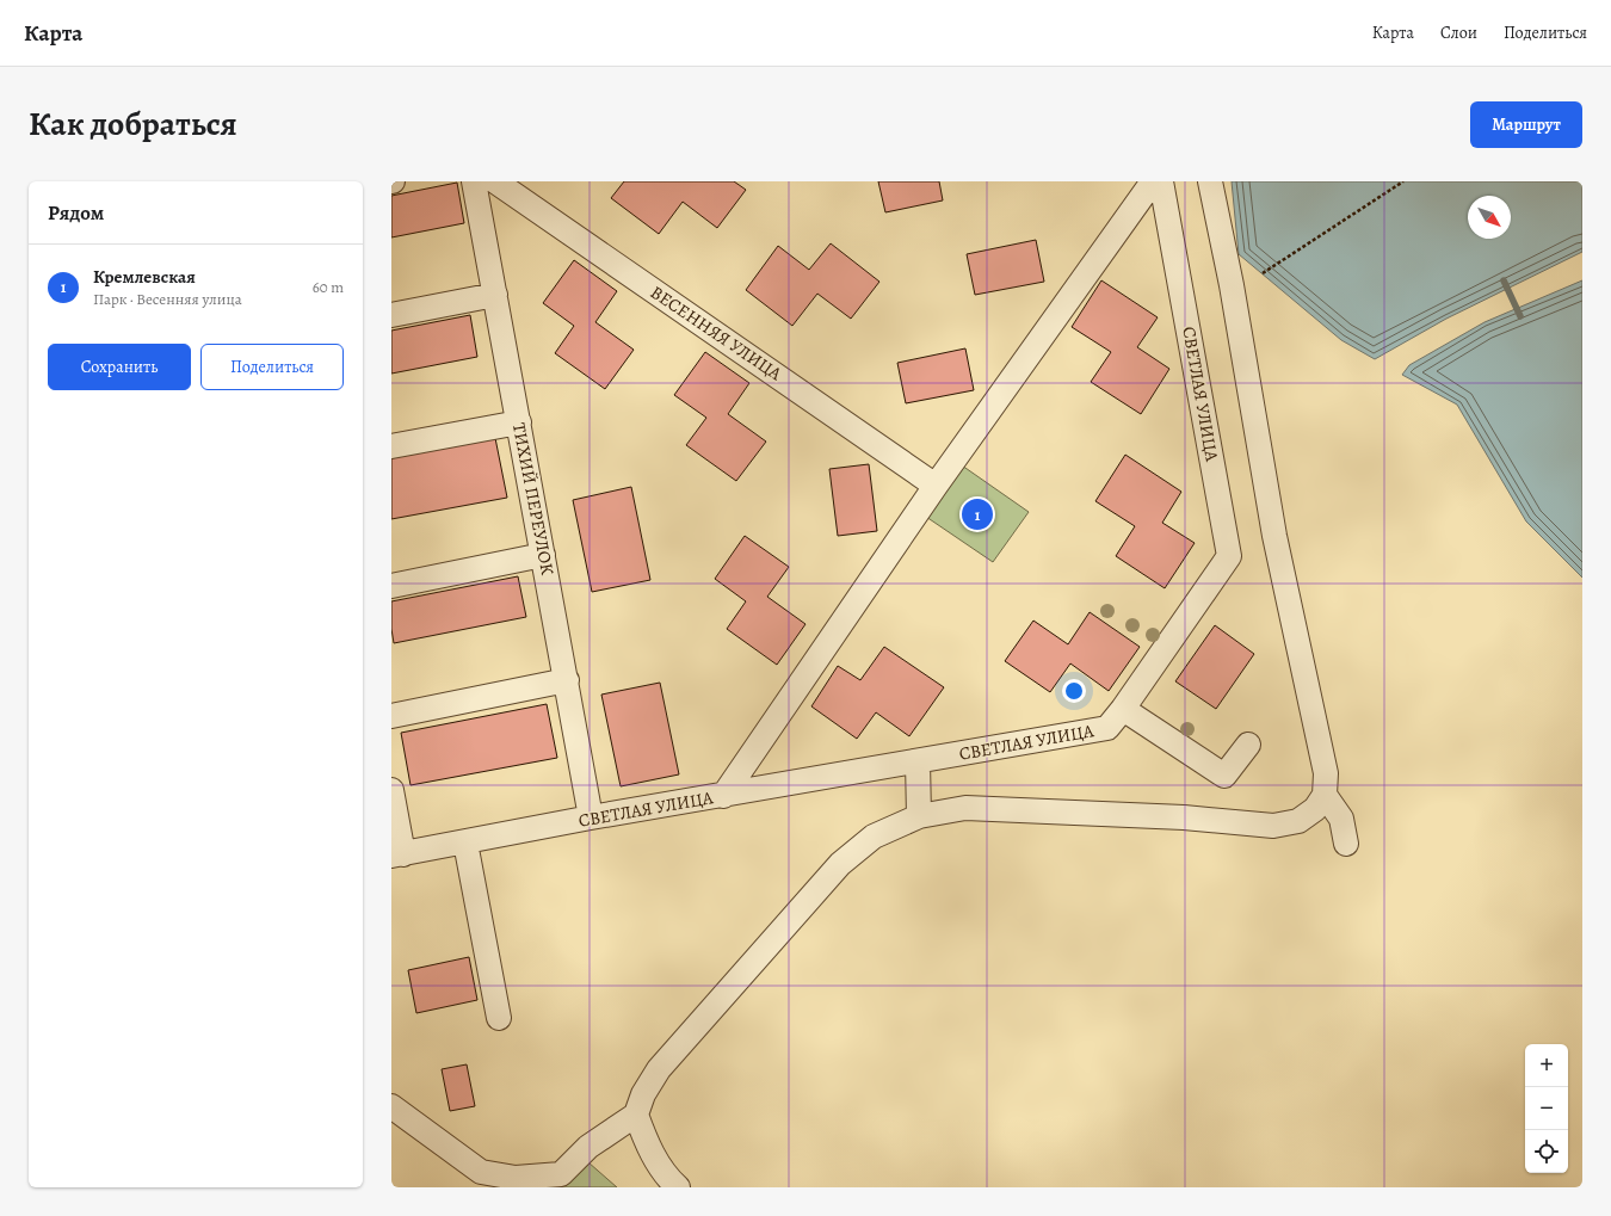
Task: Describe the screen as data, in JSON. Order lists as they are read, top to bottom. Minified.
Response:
{"streets":{"street":["ВЕСЕННЯЯ УЛИЦА","СВЕТЛАЯ УЛИЦА","ТИХИЙ ПЕРЕУЛОК"]},"crossings":[["СВЕТЛАЯ УЛИЦА","ТИХИЙ ПЕРЕУЛОК"]],"north":"bottom right","page":{"header":"Карта","nav":["Карта","Слои","Поделиться"],"title":"Как добраться","buttons":["Маршрут",["Сохранить","Поделиться"]],"heading":"Рядом","list":[{"mark":"1","name":"Кремлевская","note":"Парк · Весенняя улица","value":"60 m"}],"pins":"1","map_buttons":["+","−"]}}
